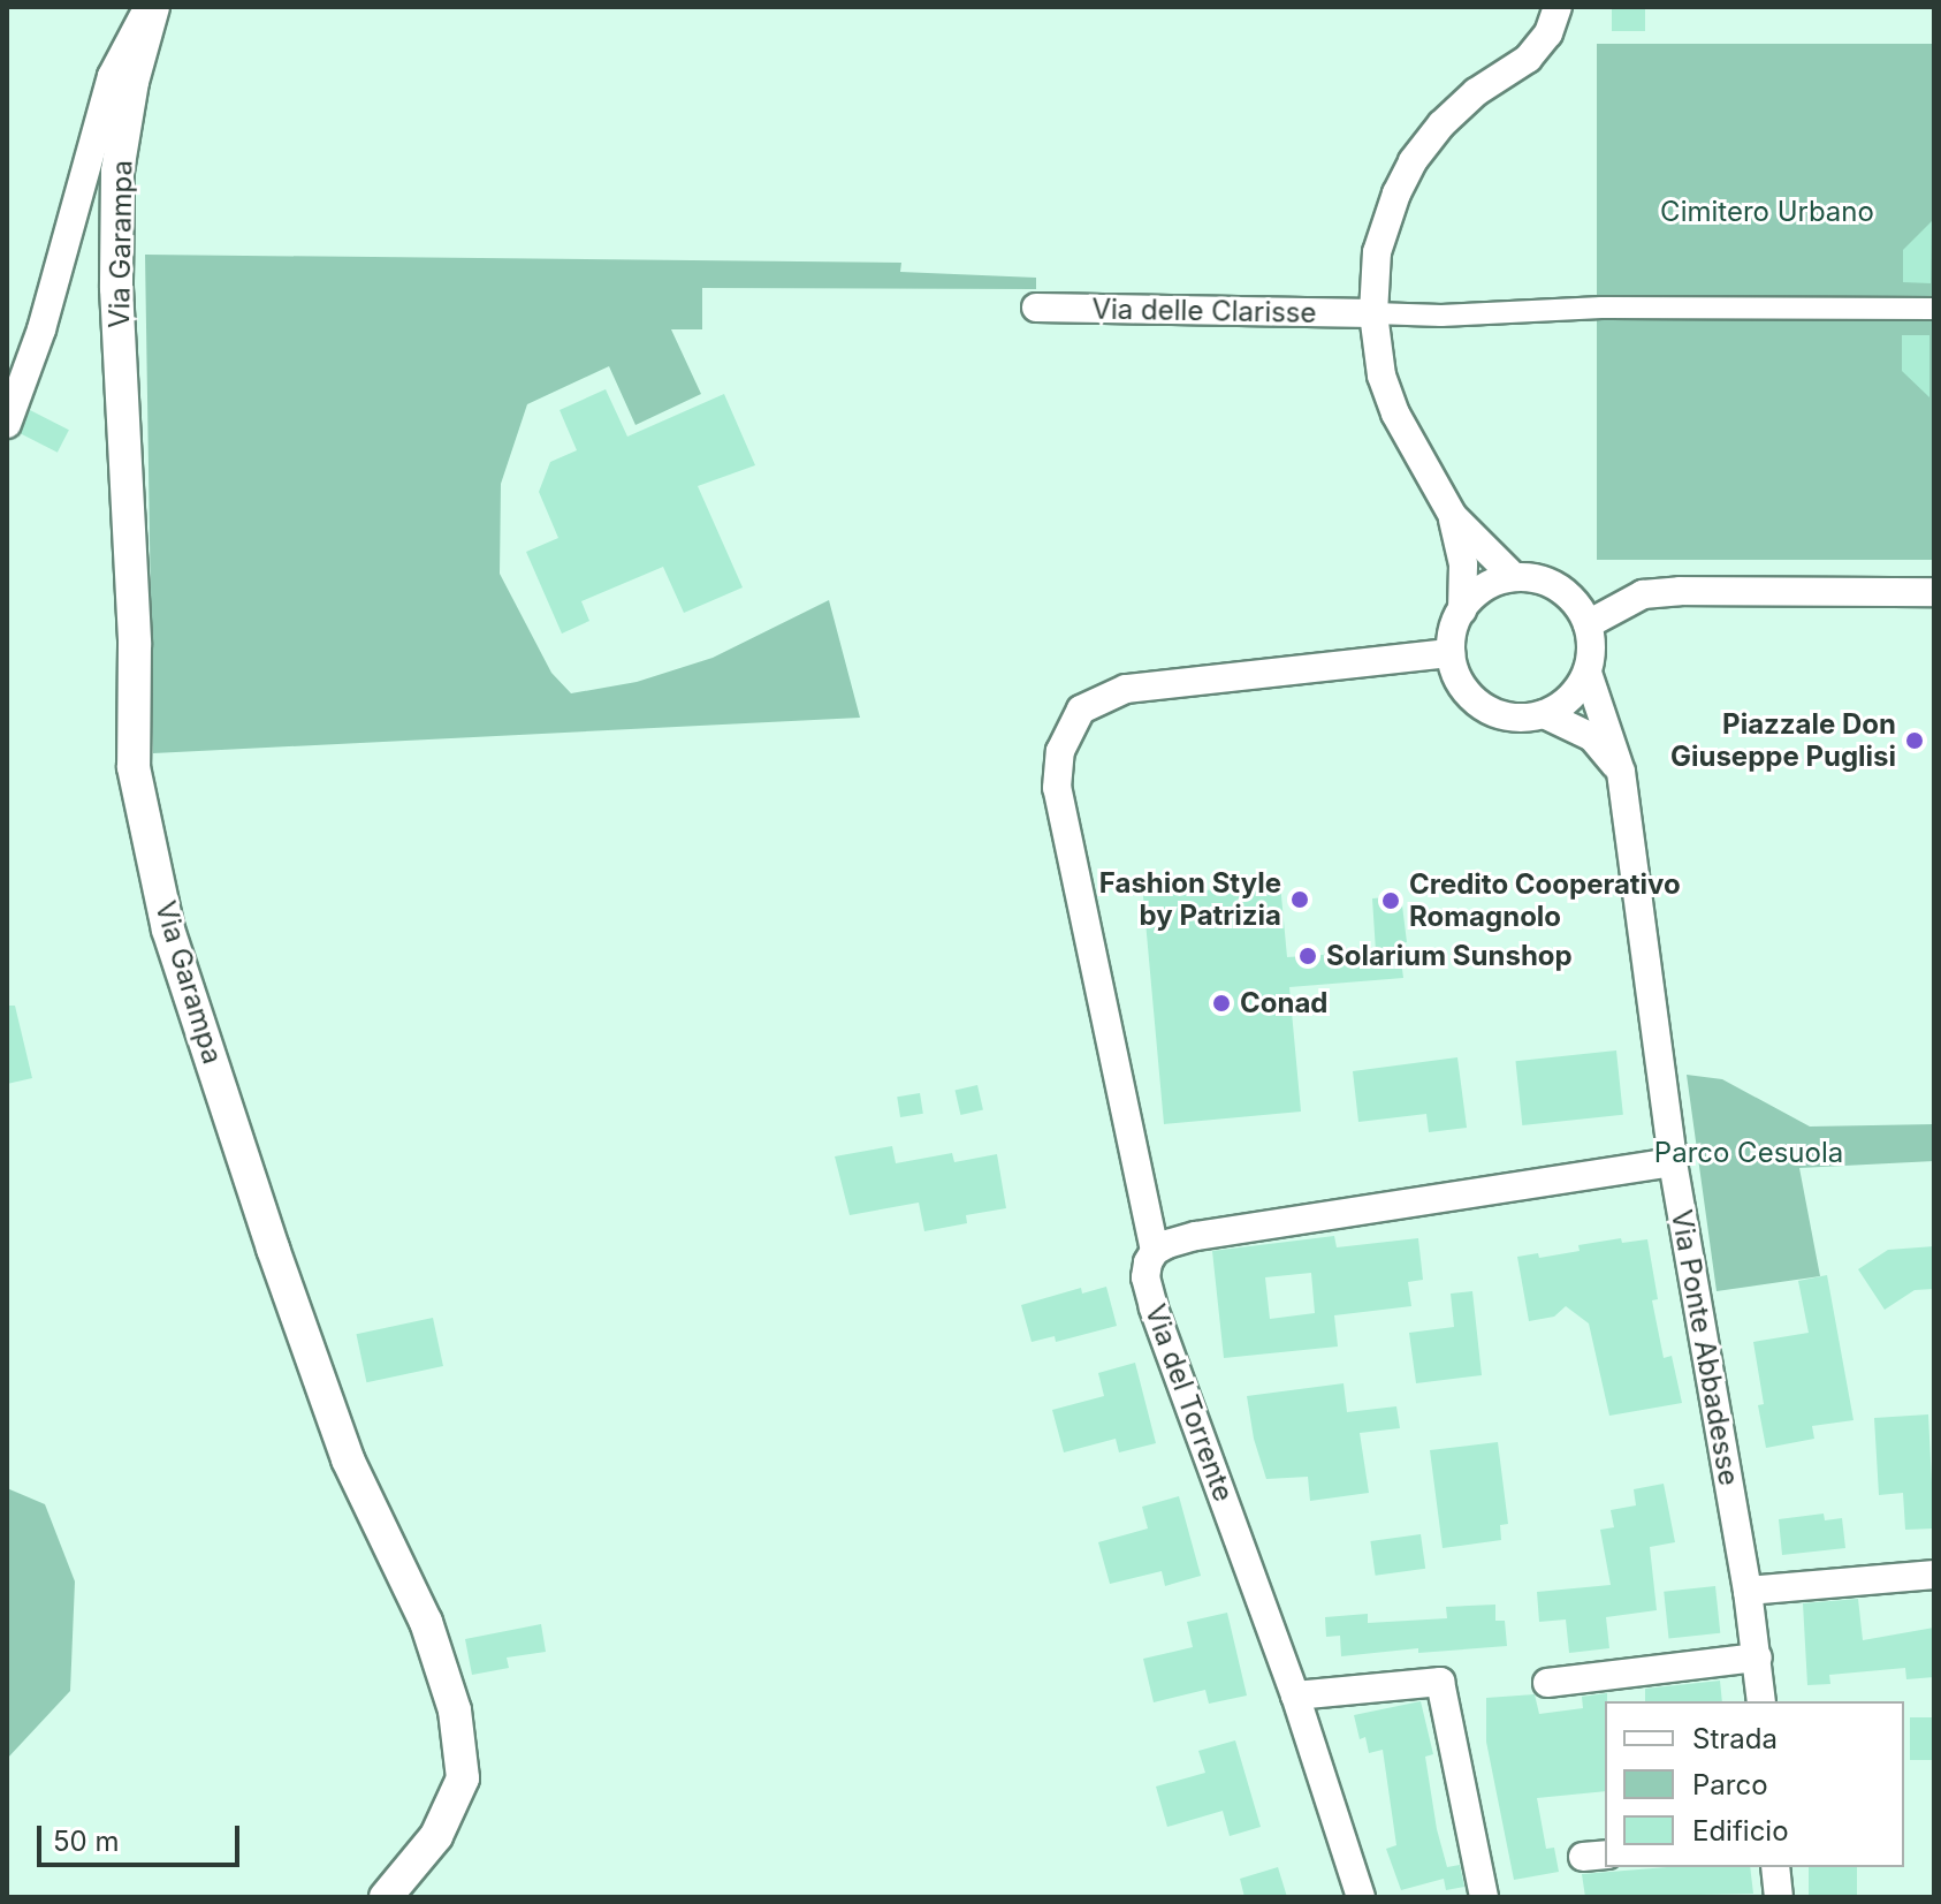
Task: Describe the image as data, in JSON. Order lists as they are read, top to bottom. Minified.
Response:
{"streets":{"street":["Via Garampa","Via delle Clarisse","Via Ponte Abbadesse","Via del Torrente"]},"crossings":[["Via Ponte Abbadesse","Via del Torrente"]],"parks":["Cimitero Urbano","Parco Cesuola"],"places":["Piazzale Don Giuseppe Puglisi","Fashion Style by Patrizia","Credito Cooperativo Romagnolo","Solarium Sunshop","Conad"],"legend":["Strada","Parco","Edificio"],"scale_bar":"50 m"}
